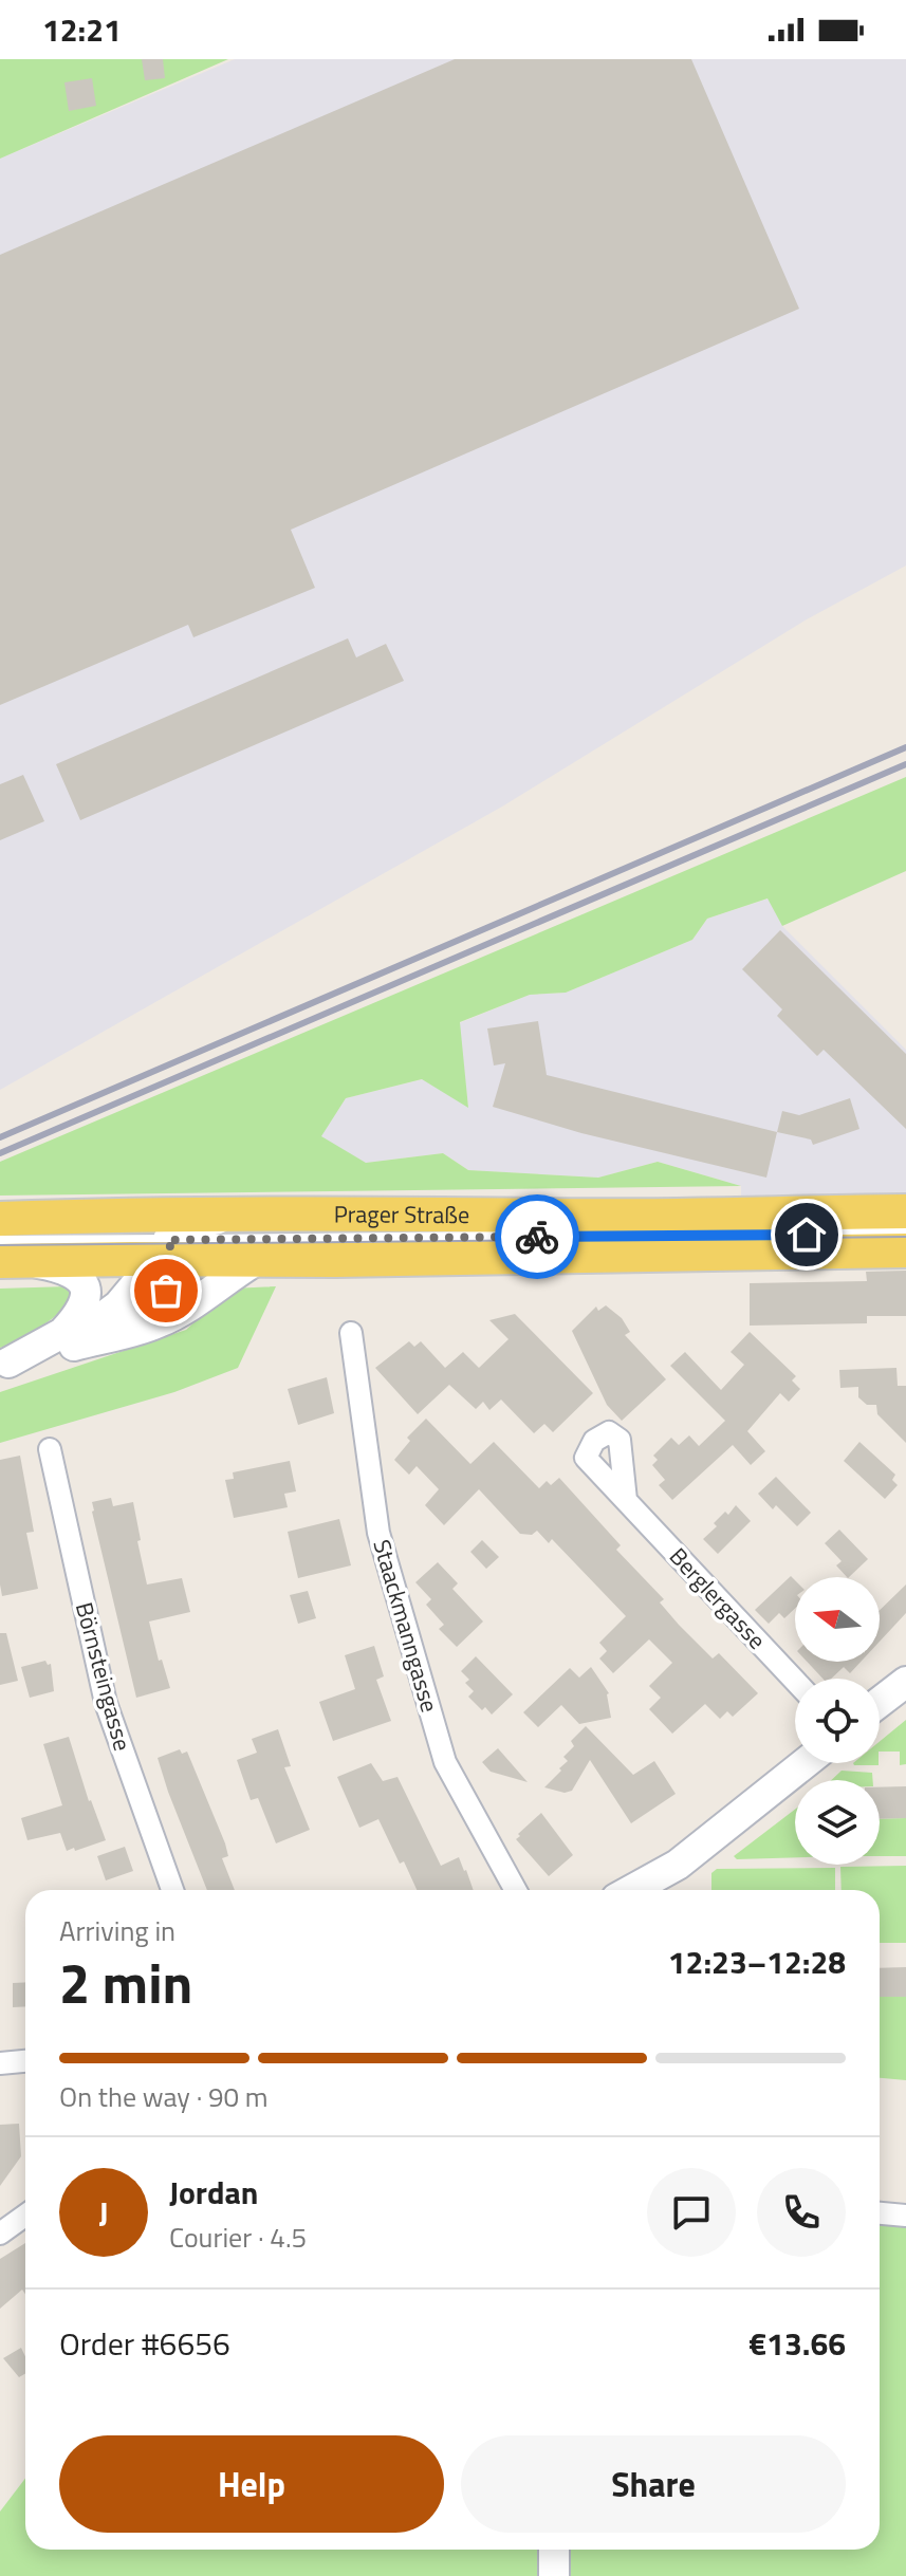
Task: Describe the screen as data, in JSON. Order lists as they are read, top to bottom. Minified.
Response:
{"streets":{"main road":["Prager Straße"],"street":["Berglergasse","Staackmanngasse","Börnsteingasse"]},"north":"left","page":{"status":"12:21","heading":["2 min","Arriving in","12:23–12:28"],"panel":["Jordan","Courier · 4.5","Order #6656","€13.66"],"bar":"On the way · 90 m","round":"J","buttons":["Help","Share"]}}
